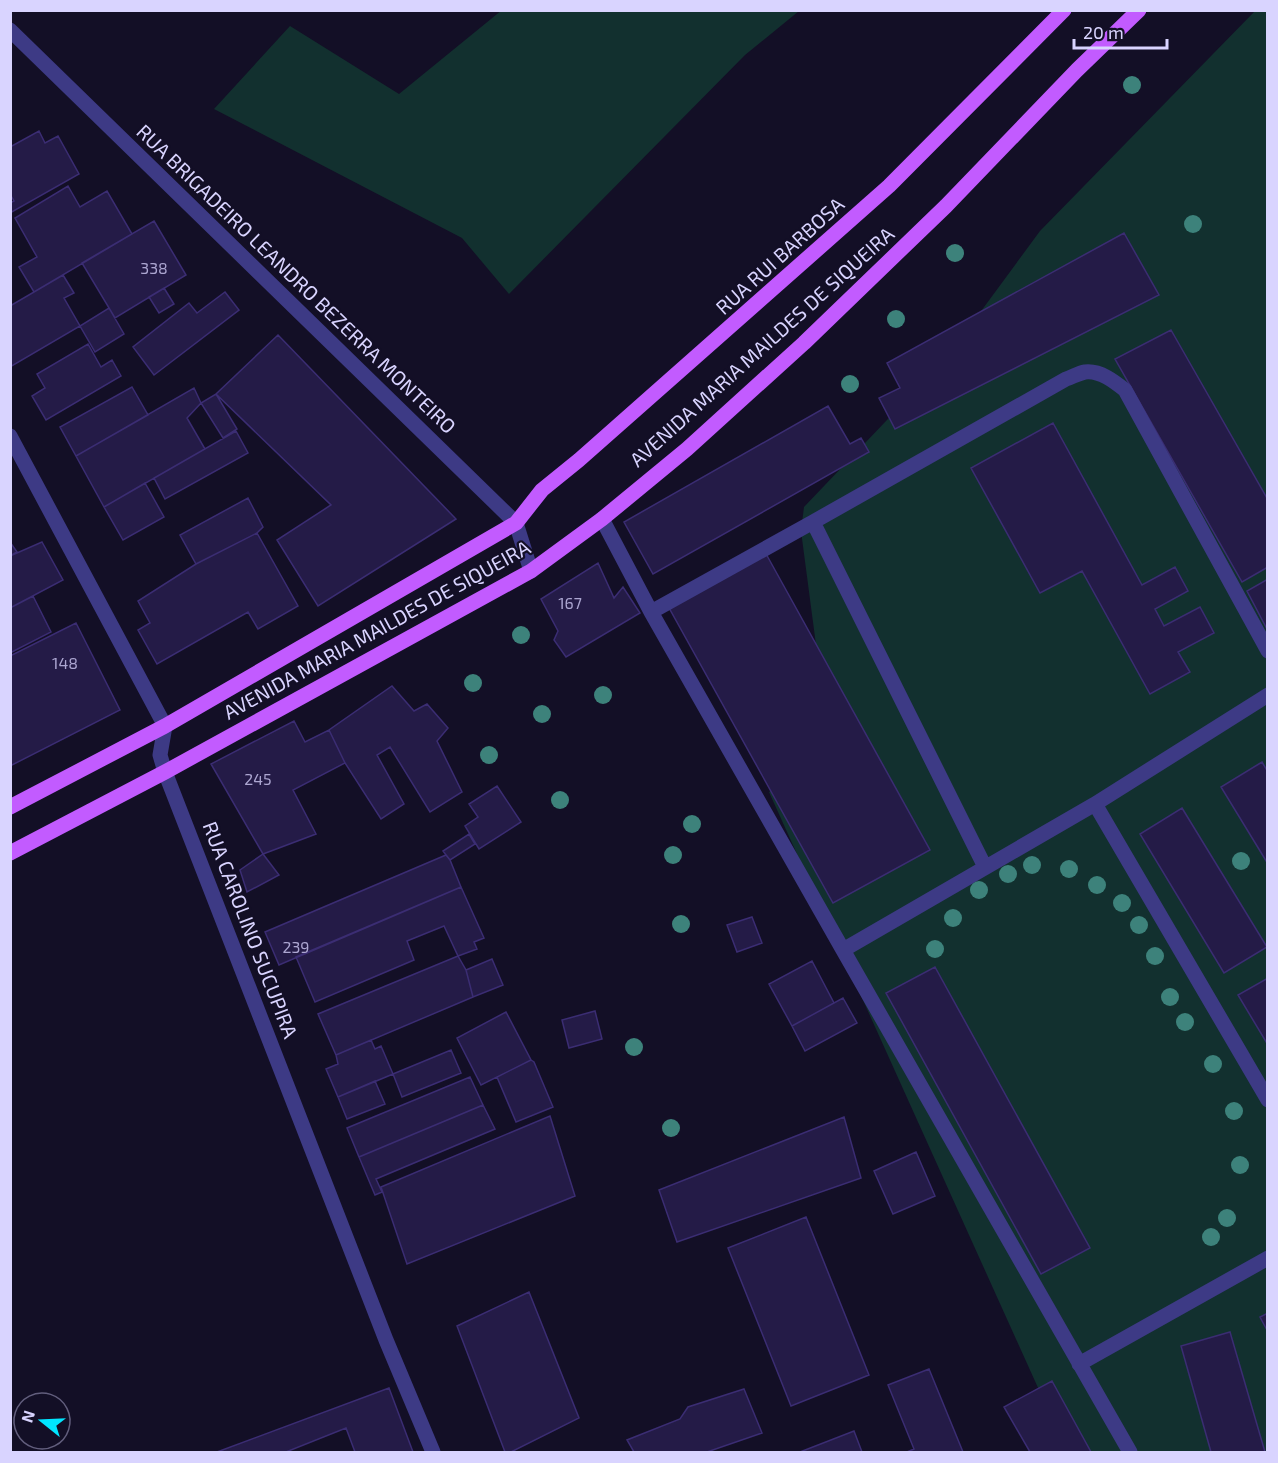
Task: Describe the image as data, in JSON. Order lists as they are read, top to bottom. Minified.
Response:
{"streets":{"main road":["RUA RUI BARBOSA","AVENIDA MARIA MAILDES DE SIQUEIRA"],"street":["RUA BRIGADEIRO LEANDRO BEZERRA MONTEIRO","RUA CAROLINO SUCUPIRA"]},"crossings":[["RUA RUI BARBOSA","RUA BRIGADEIRO LEANDRO BEZERRA MONTEIRO"],["RUA RUI BARBOSA","AVENIDA MARIA MAILDES DE SIQUEIRA"],["RUA BRIGADEIRO LEANDRO BEZERRA MONTEIRO","AVENIDA MARIA MAILDES DE SIQUEIRA"],["AVENIDA MARIA MAILDES DE SIQUEIRA","RUA CAROLINO SUCUPIRA"]],"house_numbers":["338","167","148","245","239"],"scale_bar":"20 m","north":"left"}
